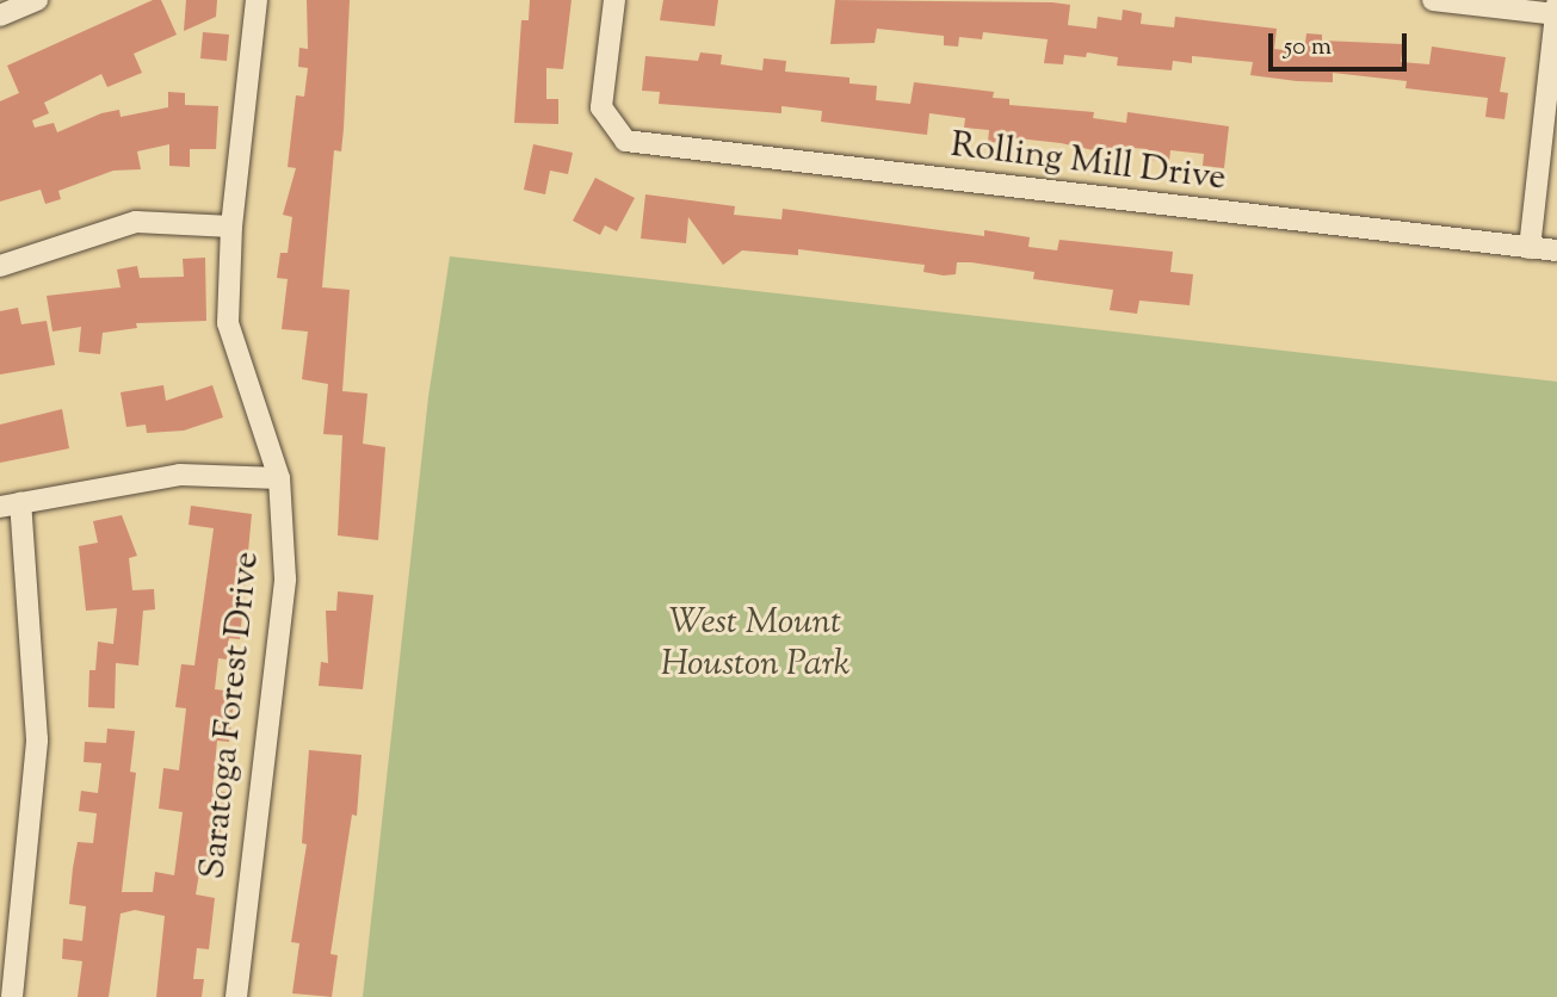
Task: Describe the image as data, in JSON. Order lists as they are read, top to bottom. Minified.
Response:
{"streets":{"street":["Rolling Mill Drive","Saratoga Forest Drive"]},"parks":["West Mount Houston Park"],"scale_bar":"50 m"}
